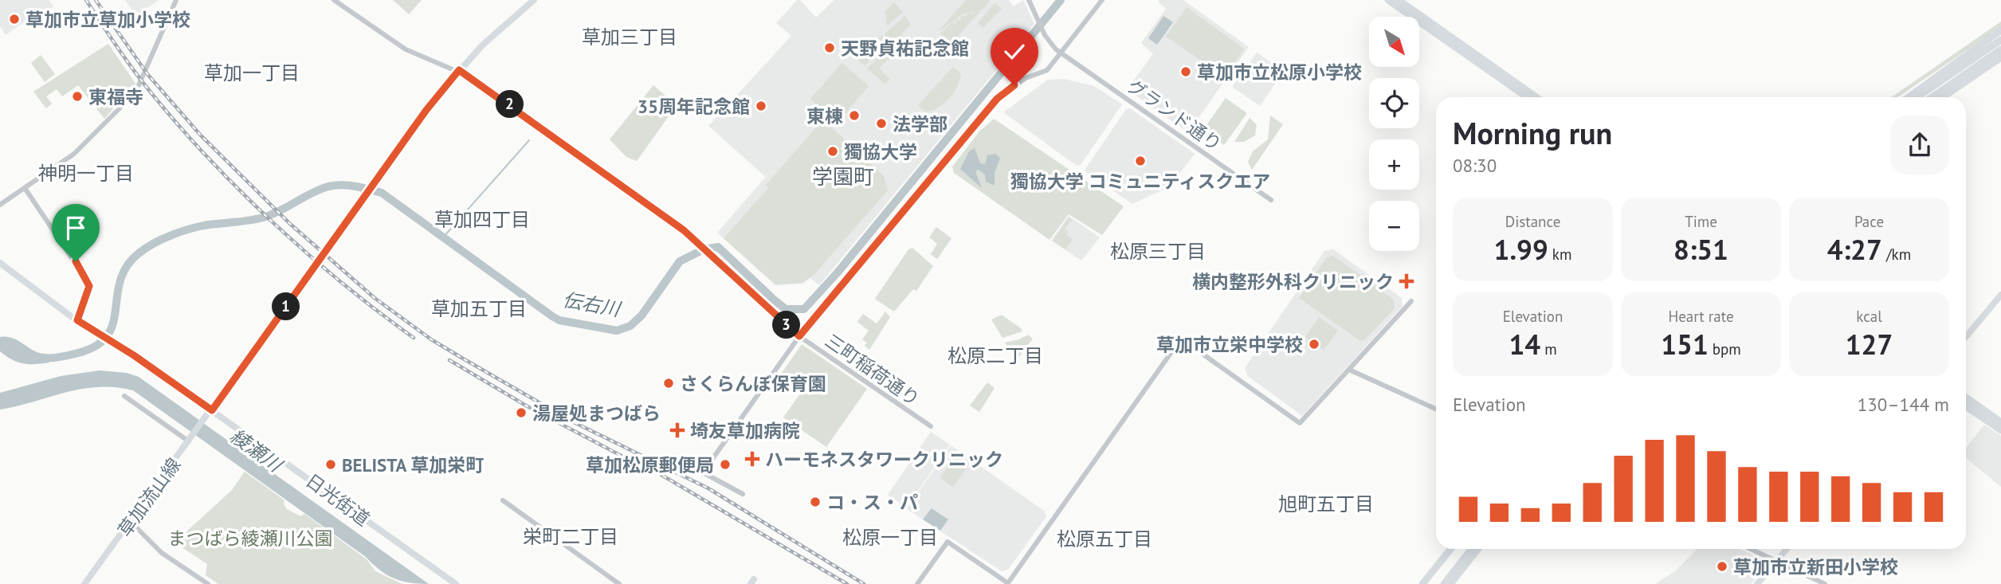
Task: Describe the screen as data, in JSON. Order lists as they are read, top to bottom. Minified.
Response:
{"streets":{"main road":["草加流山線","日光街道"],"street":["グランド通り","三町稲荷通り"]},"crossings":[["三町稲荷通り","草加流山線"],["草加流山線","日光街道"]],"districts":["草加三丁目","草加一丁目","神明一丁目","学園町","草加四丁目","松原三丁目","草加五丁目","松原二丁目","旭町五丁目","栄町二丁目","松原一丁目","松原五丁目"],"water":["伝右川","綾瀬川"],"parks":["まつばら綾瀬川公園"],"places":{"other":["草加市立草加小学校","天野貞祐記念館","草加市立松原小学校","東福寺","35周年記念館","東棟","法学部","獨協大学","獨協大学 コミュニティスクエア","草加市立栄中学校","さくらんぼ保育園","湯屋処まつばら","BELISTA 草加栄町","草加松原郵便局","コ・ス・パ","草加市立新田小学校"],"health":["横内整形外科クリニック","埼友草加病院","ハーモネスタワークリニック"]},"north":"bottom right","page":{"map_buttons":["+","−"],"pins":["2","1","3"],"heading":["Morning run","08:30"],"stats":[["Distance","1.99 km"],["Time","8:51"],["Pace","4:27 /km"],["Elevation","14 m"],["Heart rate","151 bpm"],["kcal","127"]],"chart":["Elevation","130–144 m"]}}
